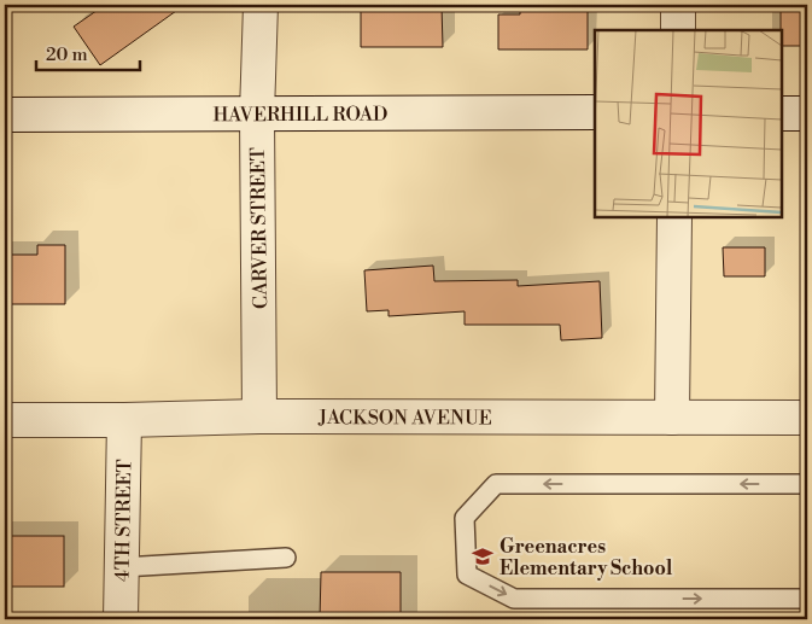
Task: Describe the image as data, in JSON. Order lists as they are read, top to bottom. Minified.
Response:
{"streets":{"street":["HAVERHILL ROAD","CARVER STREET","JACKSON AVENUE","4TH STREET"]},"crossings":[["HAVERHILL ROAD","CARVER STREET"],["CARVER STREET","JACKSON AVENUE"],["JACKSON AVENUE","4TH STREET"]],"places":{"school or university":["Greenacres Elementary School"]},"scale_bar":"20 m"}
